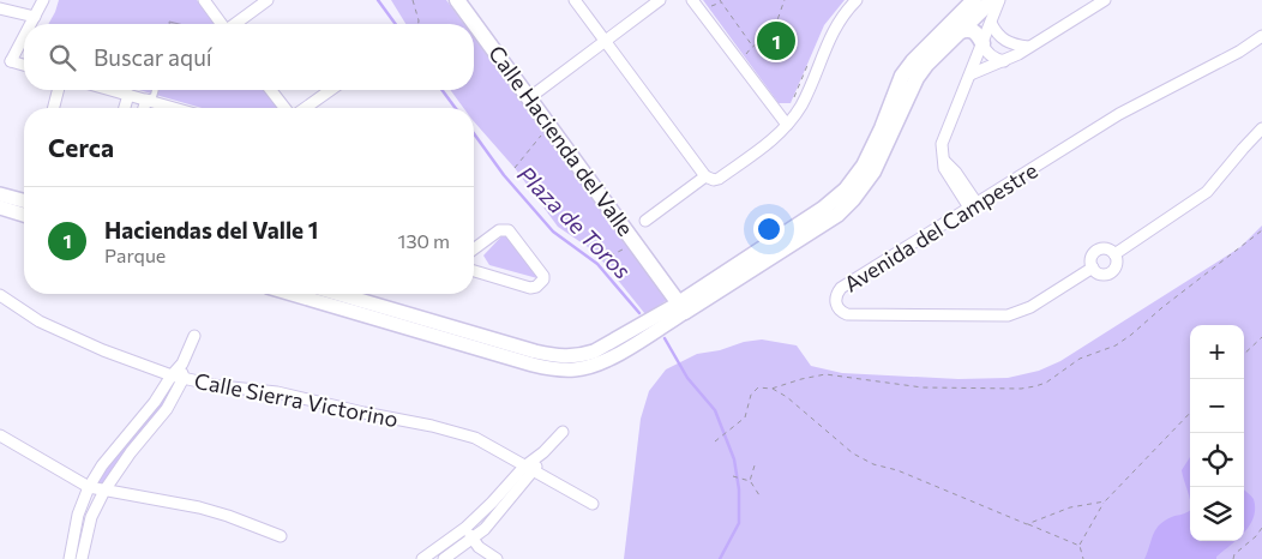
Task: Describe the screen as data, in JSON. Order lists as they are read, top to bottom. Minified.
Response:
{"streets":{"main road":["Calle Hacienda del Valle"],"street":["Avenida del Campestre","Calle Sierra Victorino"]},"water":["Plaza de Toros"],"page":{"pins":"1","search":"Buscar aquí","heading":"Cerca","list":[{"mark":"1","name":"Haciendas del Valle 1","note":"Parque","value":"130 m"}],"map_buttons":["+","−"]}}
